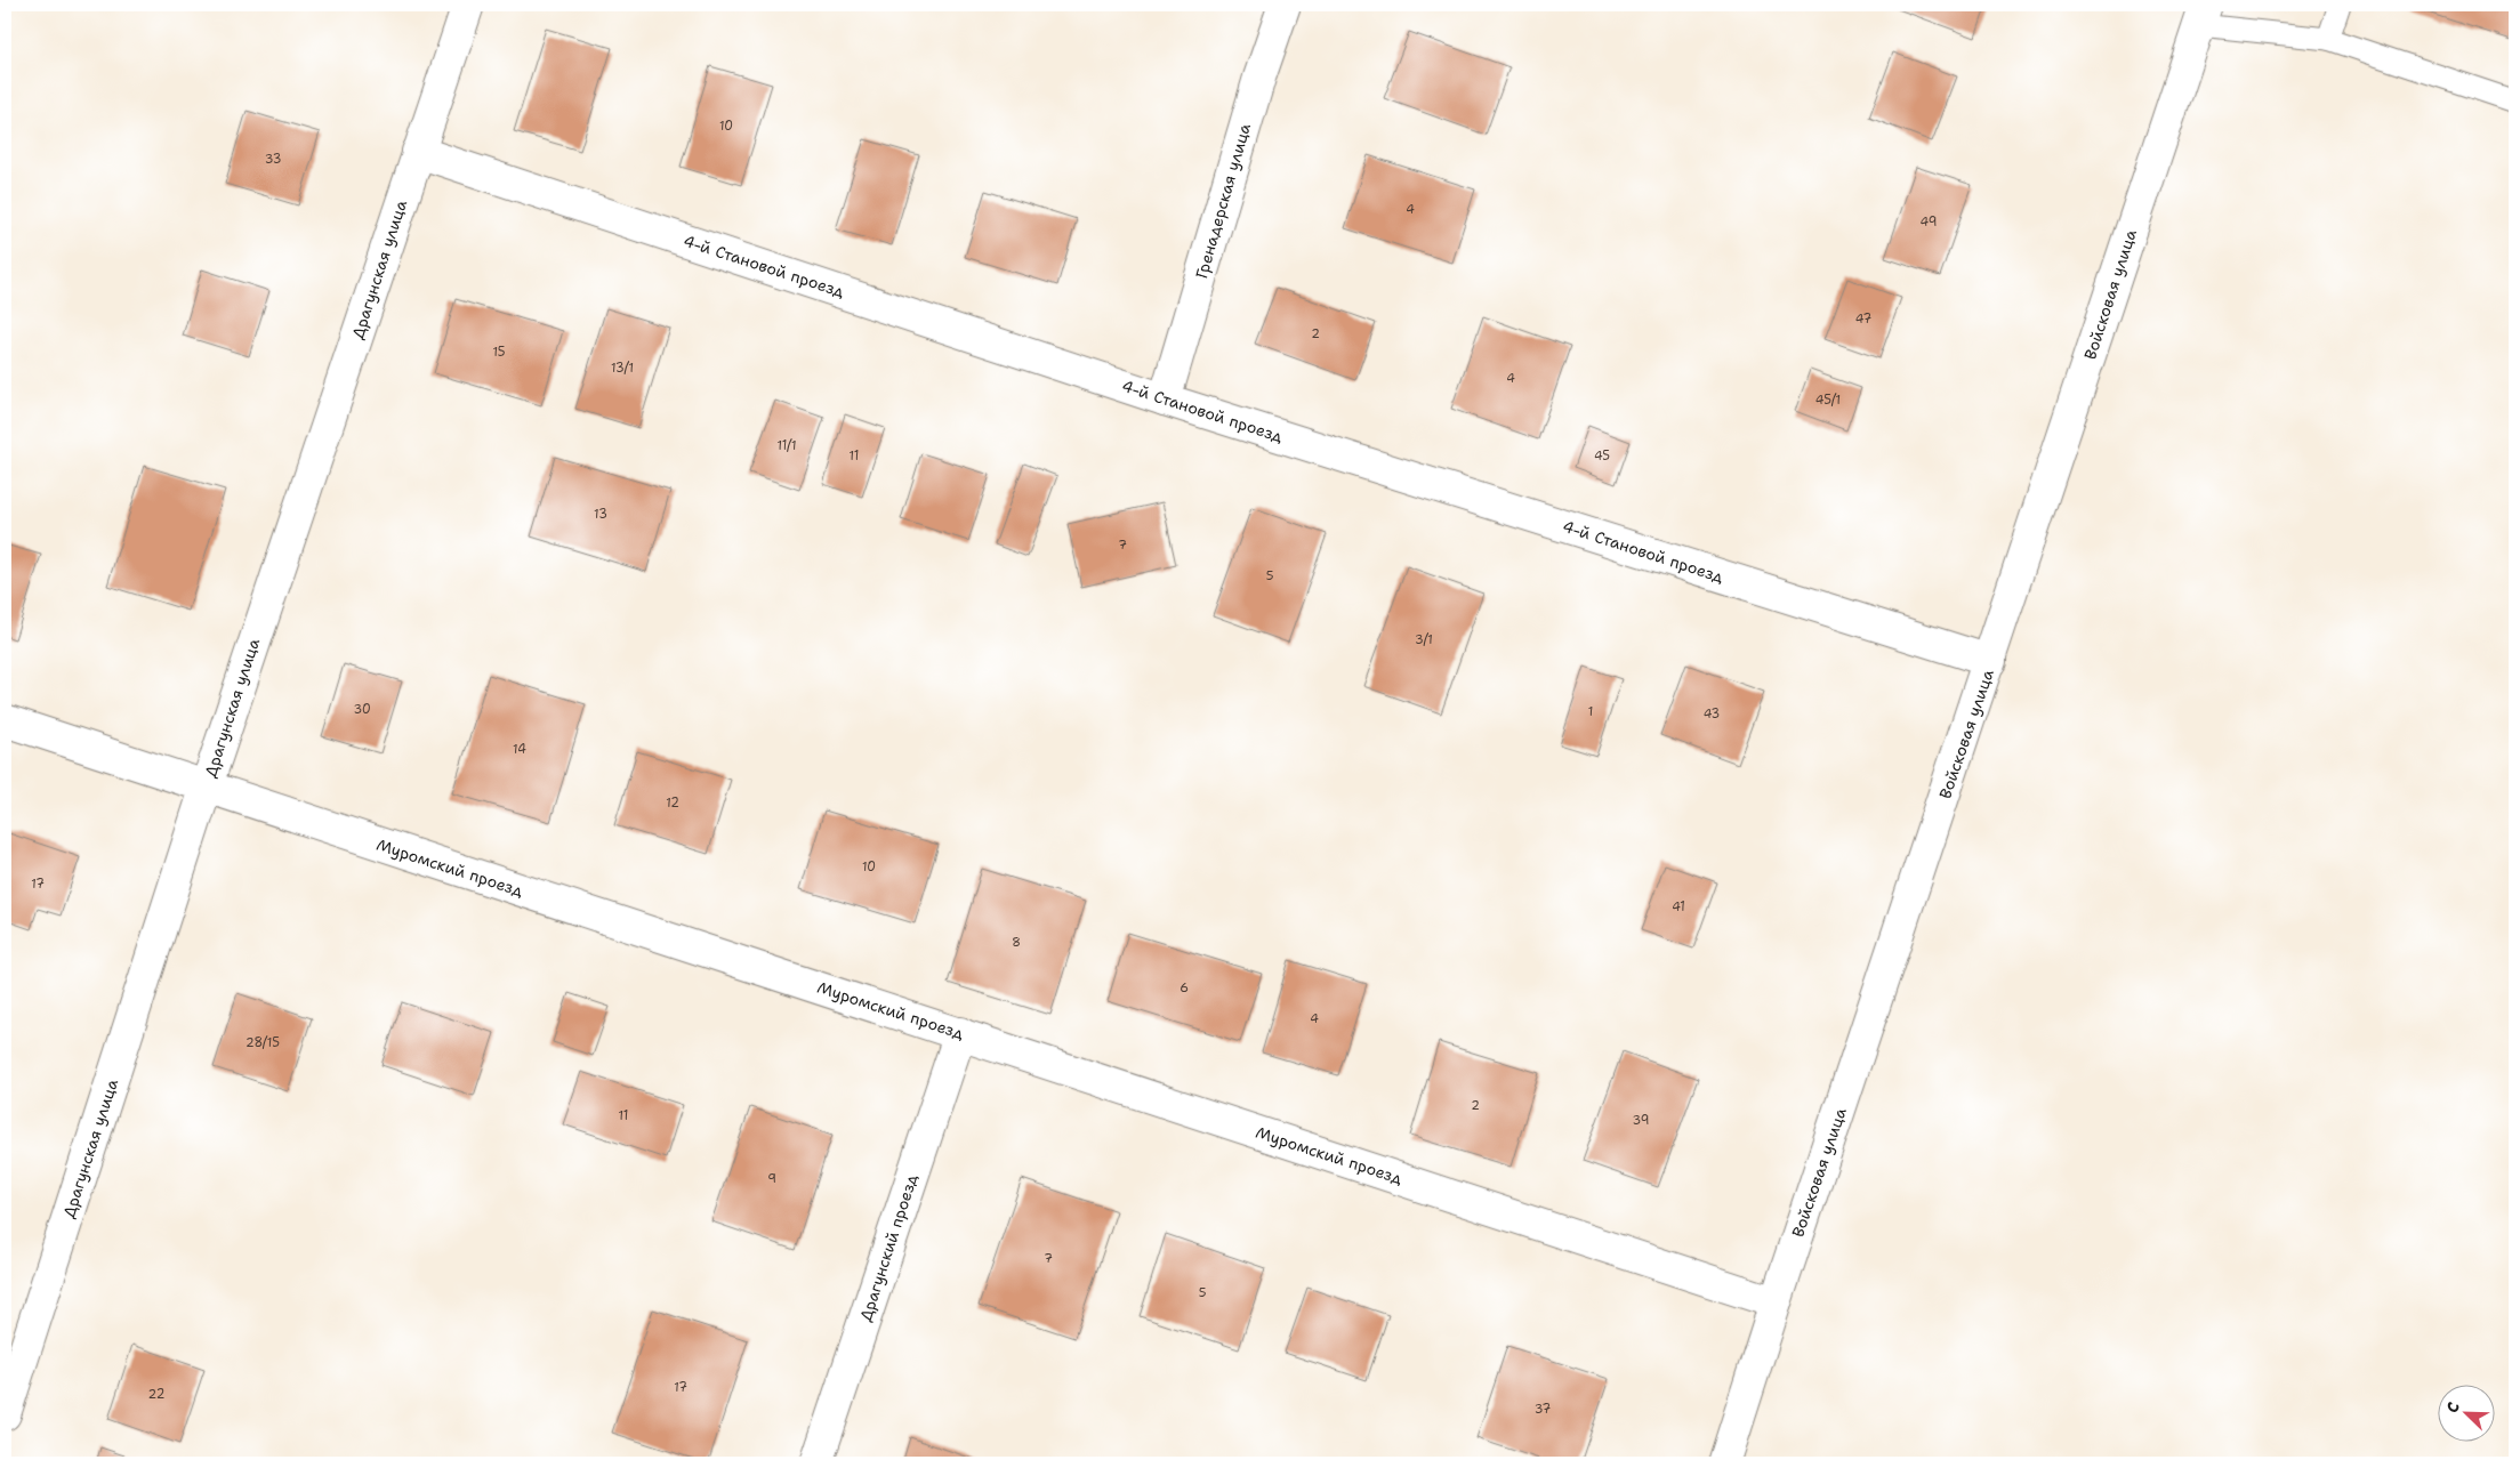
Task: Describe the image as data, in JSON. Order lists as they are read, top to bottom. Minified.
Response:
{"streets":{"street":["Гренадерская улица","4-й Становой проезд","Драгунская улица","Войсковая улица","Муромский проезд","Драгунский проезд"]},"crossings":[["Гренадерская улица","4-й Становой проезд"],["4-й Становой проезд","Драгунская улица"],["4-й Становой проезд","Войсковая улица"],["Драгунская улица","Муромский проезд"],["Войсковая улица","Муромский проезд"],["Муромский проезд","Драгунский проезд"]],"house_numbers":["10","33","4","49","47","2","15","13/1","4","45/1","11/1","11","45","13","7","5","3/1","30","1","43","14","12","10","17","41","8","6","4","28/15","2","11","39","9","7","5","17","22","37"],"north":"top left"}
